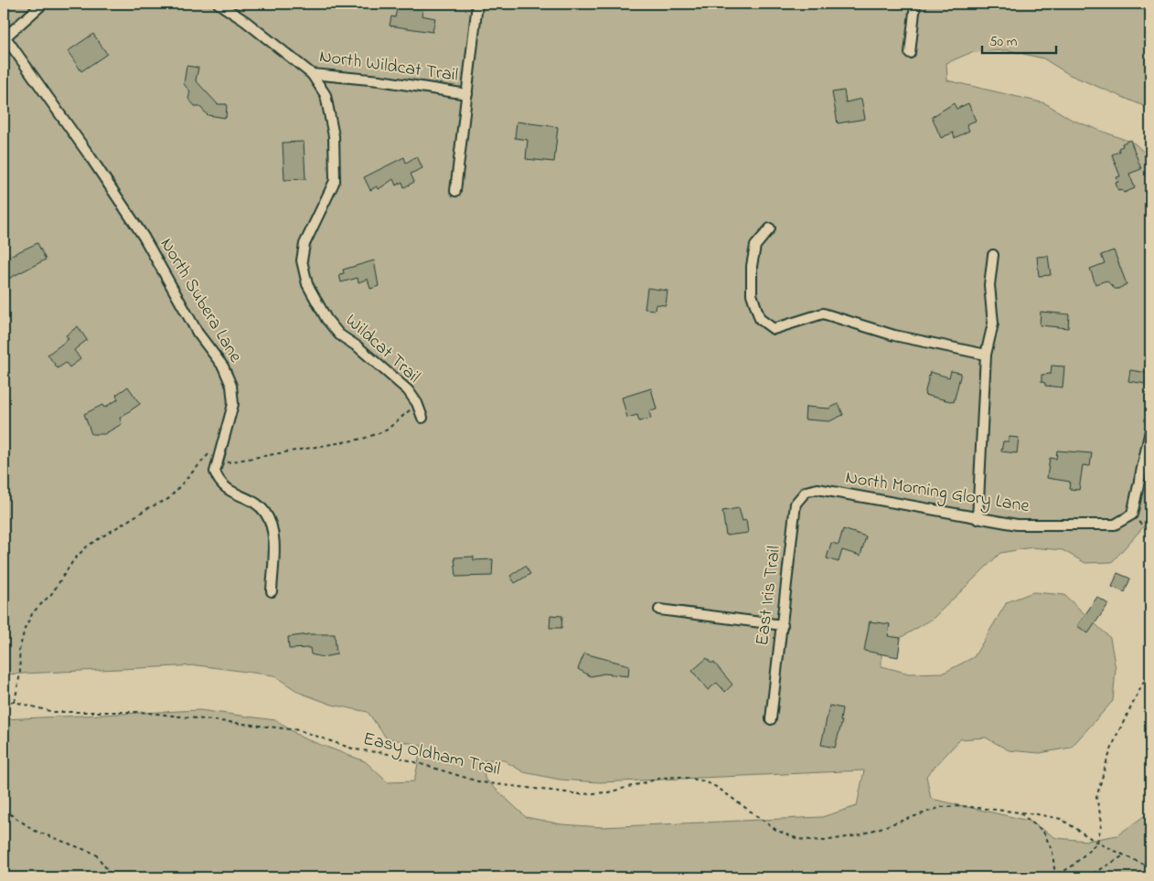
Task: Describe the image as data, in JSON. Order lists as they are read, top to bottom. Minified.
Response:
{"streets":{"street":["North Wildcat Trail","North Subera Lane","Wildcat Trail","North Morning Glory Lane","East Iris Trail"],"path":["Easy Oldham Trail"]},"crossings":[["North Wildcat Trail","Wildcat Trail"],["North Morning Glory Lane","East Iris Trail"]],"scale_bar":"50 m"}
